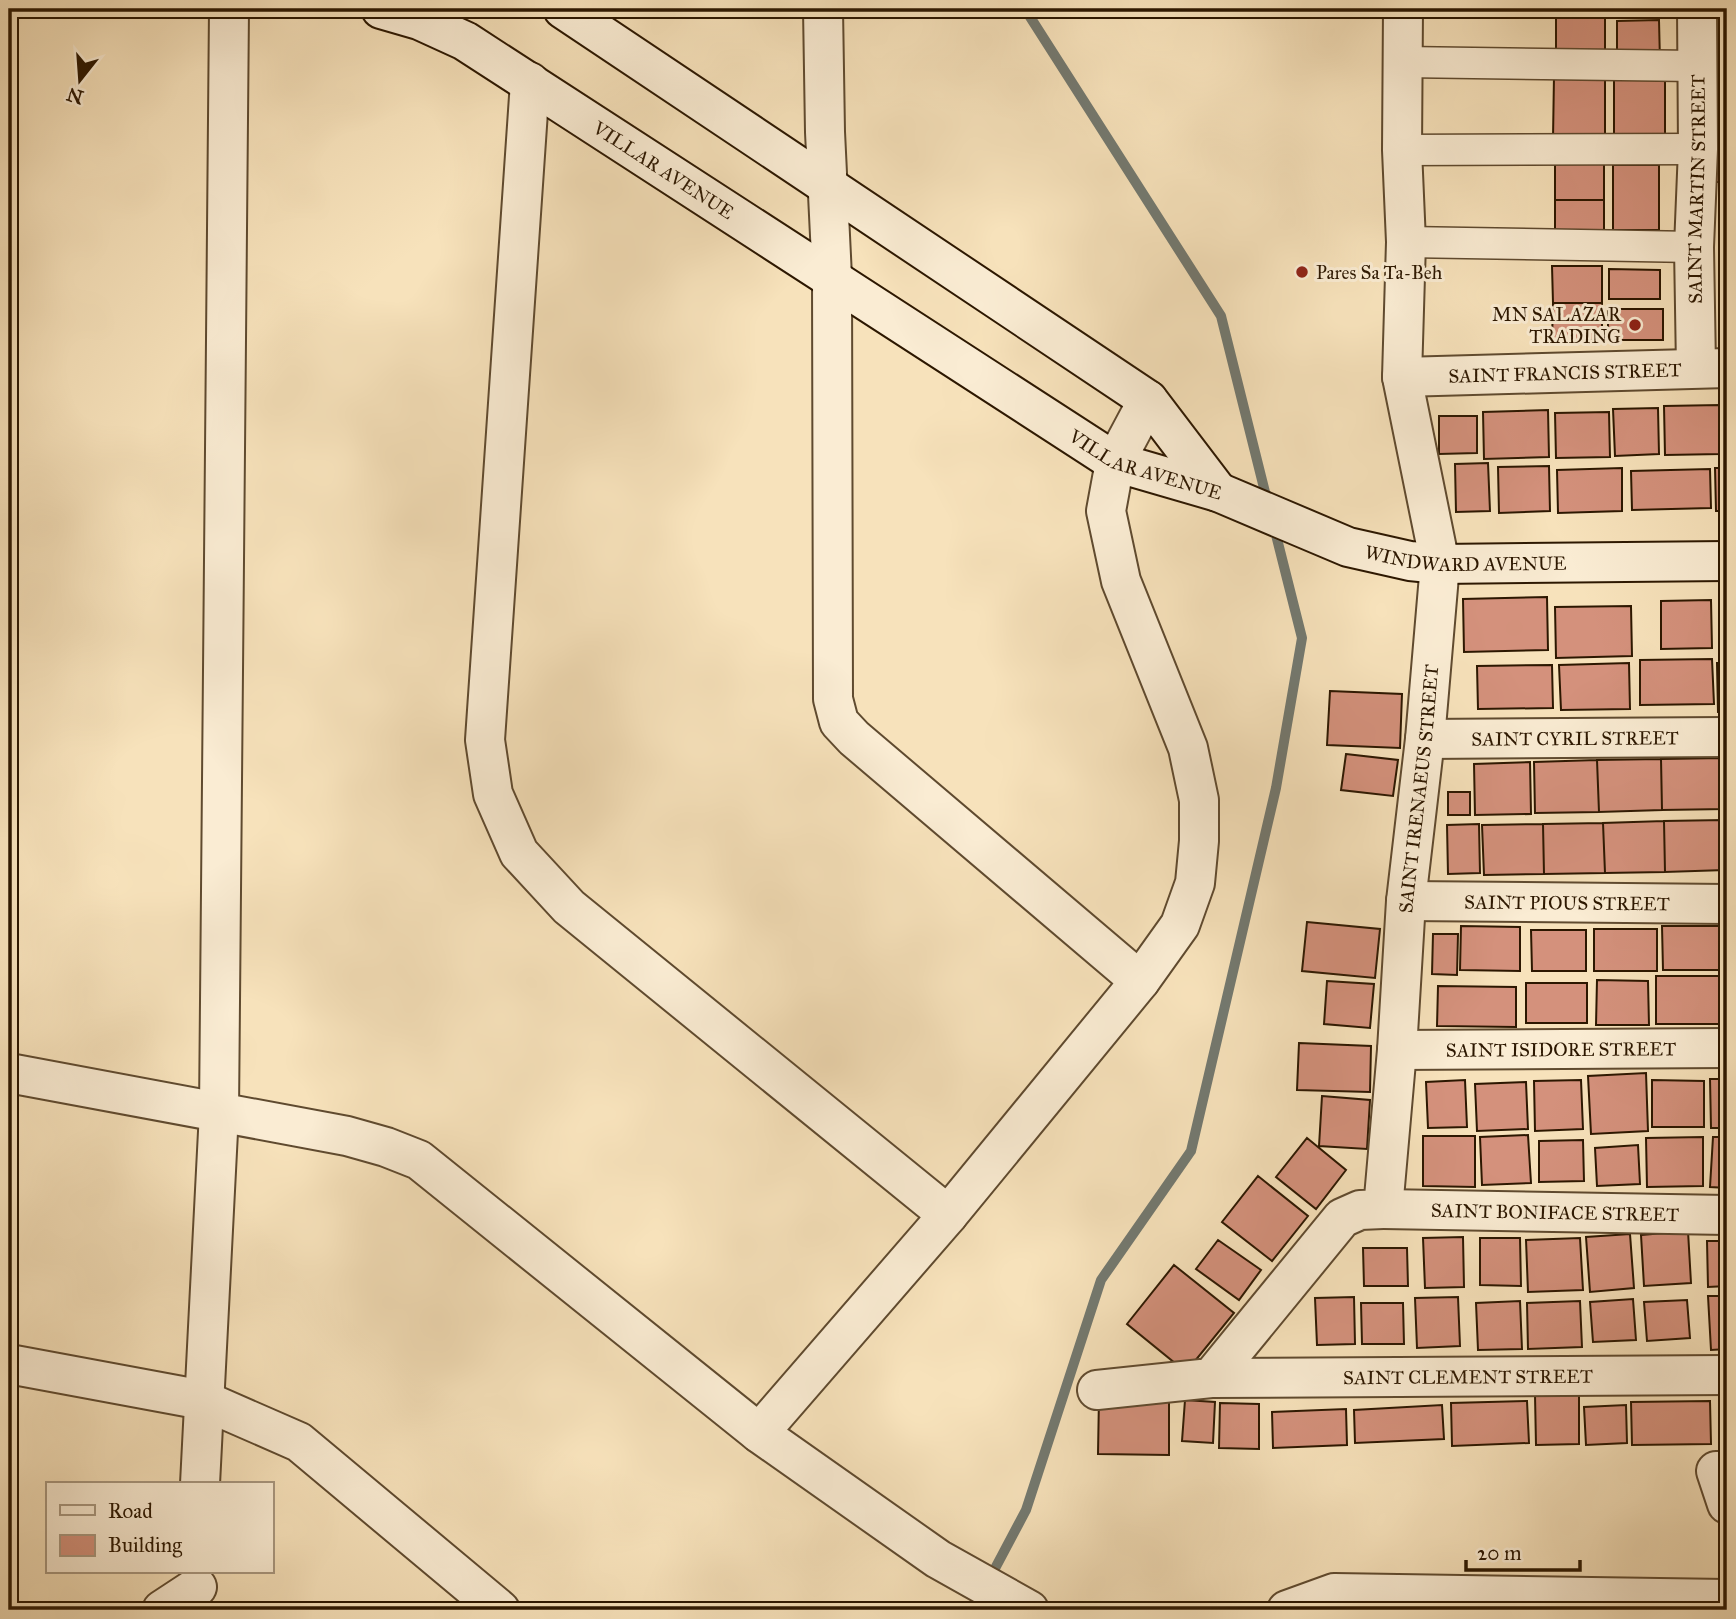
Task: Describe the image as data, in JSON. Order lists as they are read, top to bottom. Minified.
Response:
{"streets":{"street":["VILLAR AVENUE","SAINT MARTIN STREET","SAINT FRANCIS STREET","WINDWARD AVENUE","SAINT CYRIL STREET","SAINT IRENAEUS STREET","SAINT PIOUS STREET","SAINT ISIDORE STREET","SAINT BONIFACE STREET","SAINT CLEMENT STREET"]},"crossings":[["VILLAR AVENUE","WINDWARD AVENUE"],["SAINT MARTIN STREET","SAINT FRANCIS STREET"],["SAINT FRANCIS STREET","SAINT IRENAEUS STREET"],["WINDWARD AVENUE","SAINT IRENAEUS STREET"],["SAINT CYRIL STREET","SAINT IRENAEUS STREET"],["SAINT IRENAEUS STREET","SAINT PIOUS STREET"],["SAINT IRENAEUS STREET","SAINT ISIDORE STREET"],["SAINT IRENAEUS STREET","SAINT BONIFACE STREET"]],"places":["Pares Sa Ta-Beh","MN SALAZAR TRADING"],"legend":["Road","Building"],"scale_bar":"20 m","north":"bottom"}
